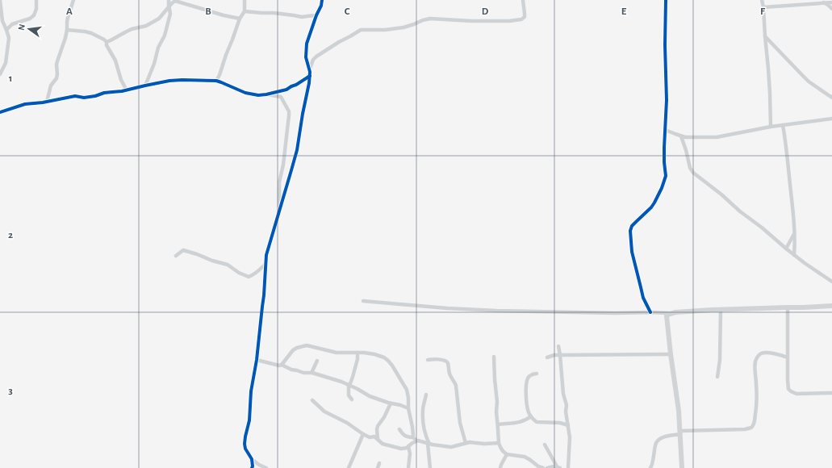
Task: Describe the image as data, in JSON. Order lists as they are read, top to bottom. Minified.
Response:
{"north":"left","grid":{"columns":["A","B","C","D","E","F"],"rows":["1","2","3"]}}
